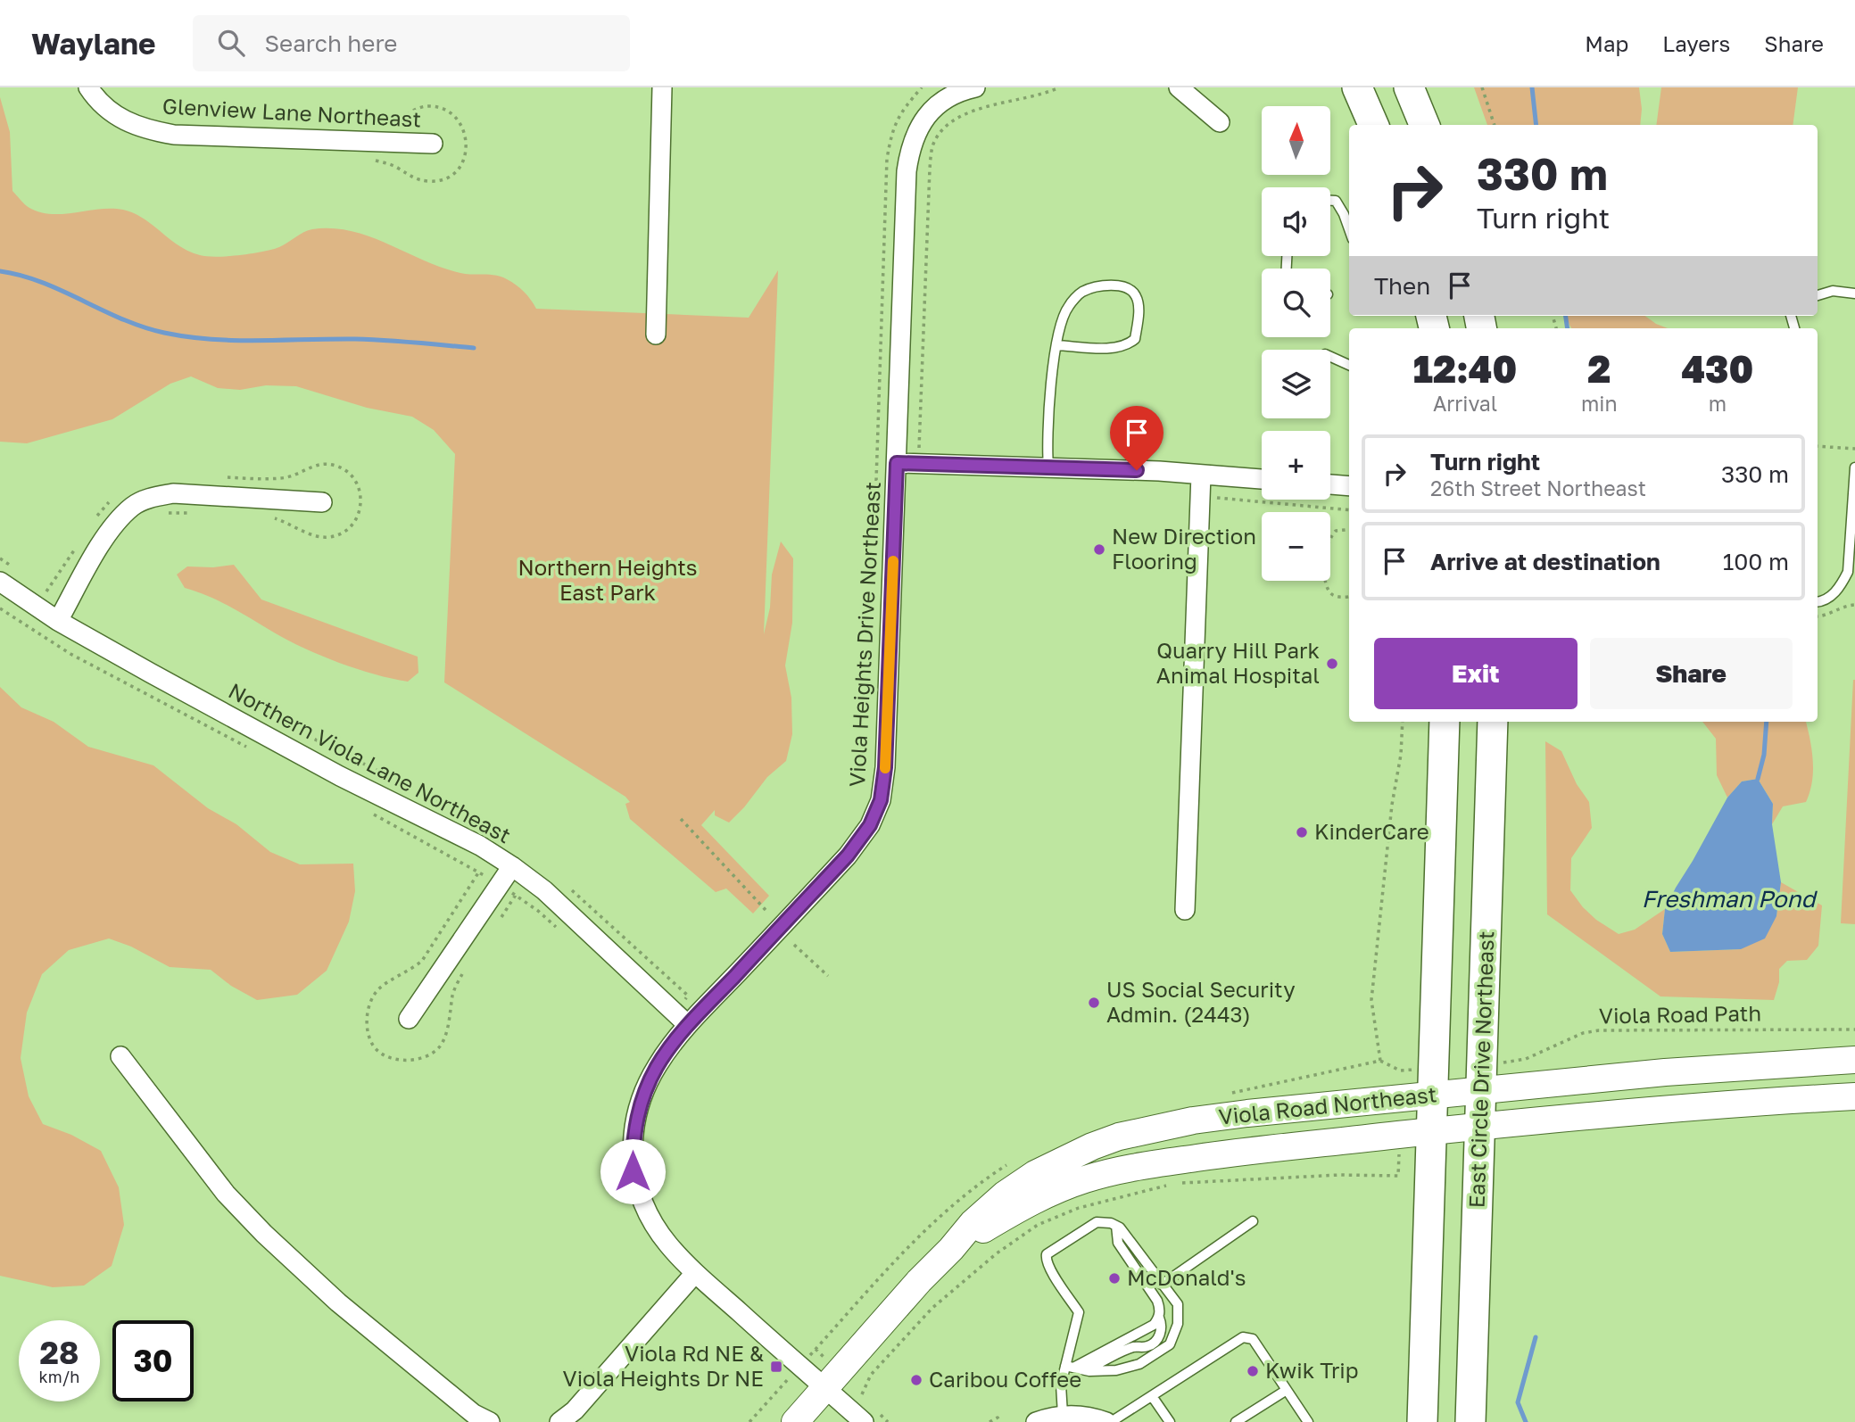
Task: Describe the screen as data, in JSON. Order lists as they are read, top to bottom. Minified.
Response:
{"streets":{"main road":["East Circle Drive Northeast","Viola Road Northeast"],"street":["Glenview Lane Northeast","Viola Heights Drive Northeast","Northern Viola Lane Northeast"],"path":["Viola Road Path"]},"crossings":[["Viola Heights Drive Northeast","Northern Viola Lane Northeast"],["Viola Heights Drive Northeast","Viola Road Northeast"],["East Circle Drive Northeast","Viola Road Northeast"]],"water":["Freshman Pond"],"parks":["Northern Heights East Park"],"places":{"other":["New Direction Flooring","Quarry Hill Park Animal Hospital","KinderCare","US Social Security Admin. (2443)","McDonald's","Kwik Trip","Caribou Coffee"],"transit":["Viola Rd NE & Viola Heights Dr NE"]},"north":"top","page":{"header":"Waylane","search":"Search here","nav":["Map","Layers","Share"],"map_buttons":["+","−"],"turn":["330 m","Turn right"],"then":"Then","eta":["12:40","Arrival","2","min","430","m"],"list":[{"name":"Turn right","note":"26th Street Northeast","value":"330 m"},{"name":"Arrive at destination","value":"100 m"}],"buttons":["Exit","Share"],"speed":"28 km/h","limit":"30"}}
